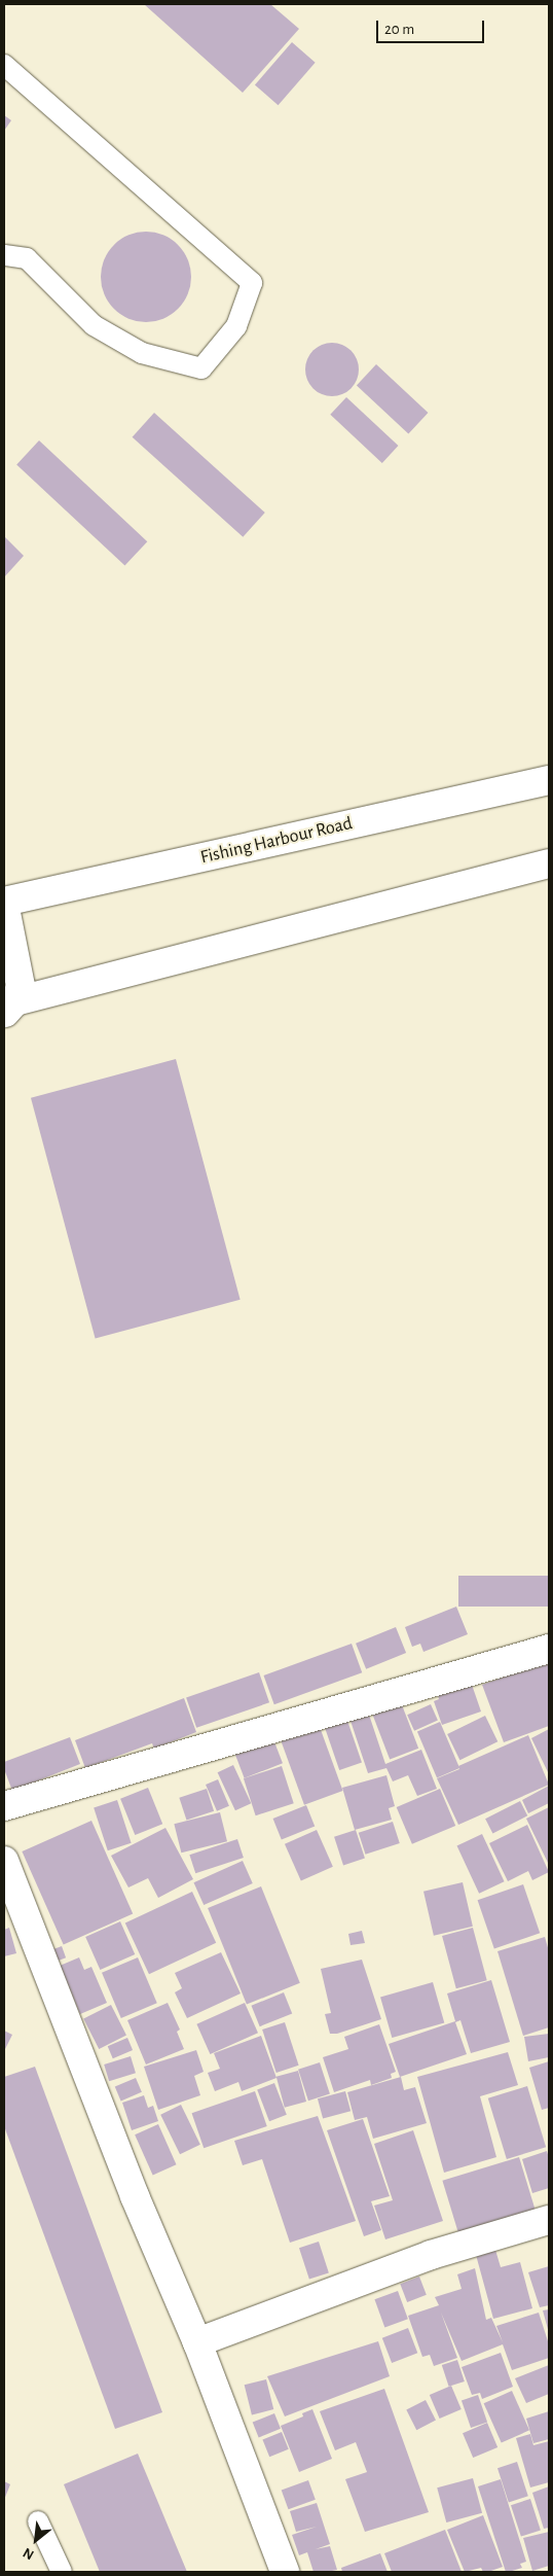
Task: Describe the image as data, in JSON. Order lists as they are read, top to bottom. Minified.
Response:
{"streets":{"street":["Fishing Harbour Road"]},"scale_bar":"20 m","north":"bottom left"}
